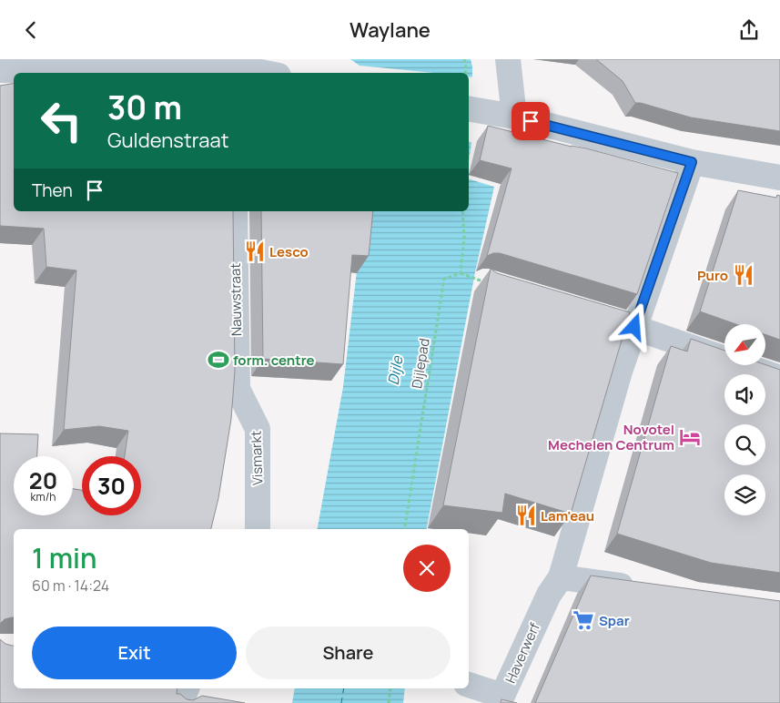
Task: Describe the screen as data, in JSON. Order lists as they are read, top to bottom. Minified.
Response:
{"streets":{"street":["Nauwstraat","Vismarkt","Haverwerf"],"path":["Dijlepad"]},"crossings":[["Nauwstraat","Vismarkt"]],"water":["Dijle"],"places":{"restaurant":["Lesco","Puro","Lam'eau"],"sports":["form. centre"],"hotel":["Novotel Mechelen Centrum"],"supermarket":["Spar"]},"north":"bottom left","page":{"header":"Waylane","turn":["30 m","Guldenstraat"],"then":"Then","speed":"20 km/h","limit":"30","heading":["1 min","60 m · 14:24"],"buttons":["Exit","Share"]}}
